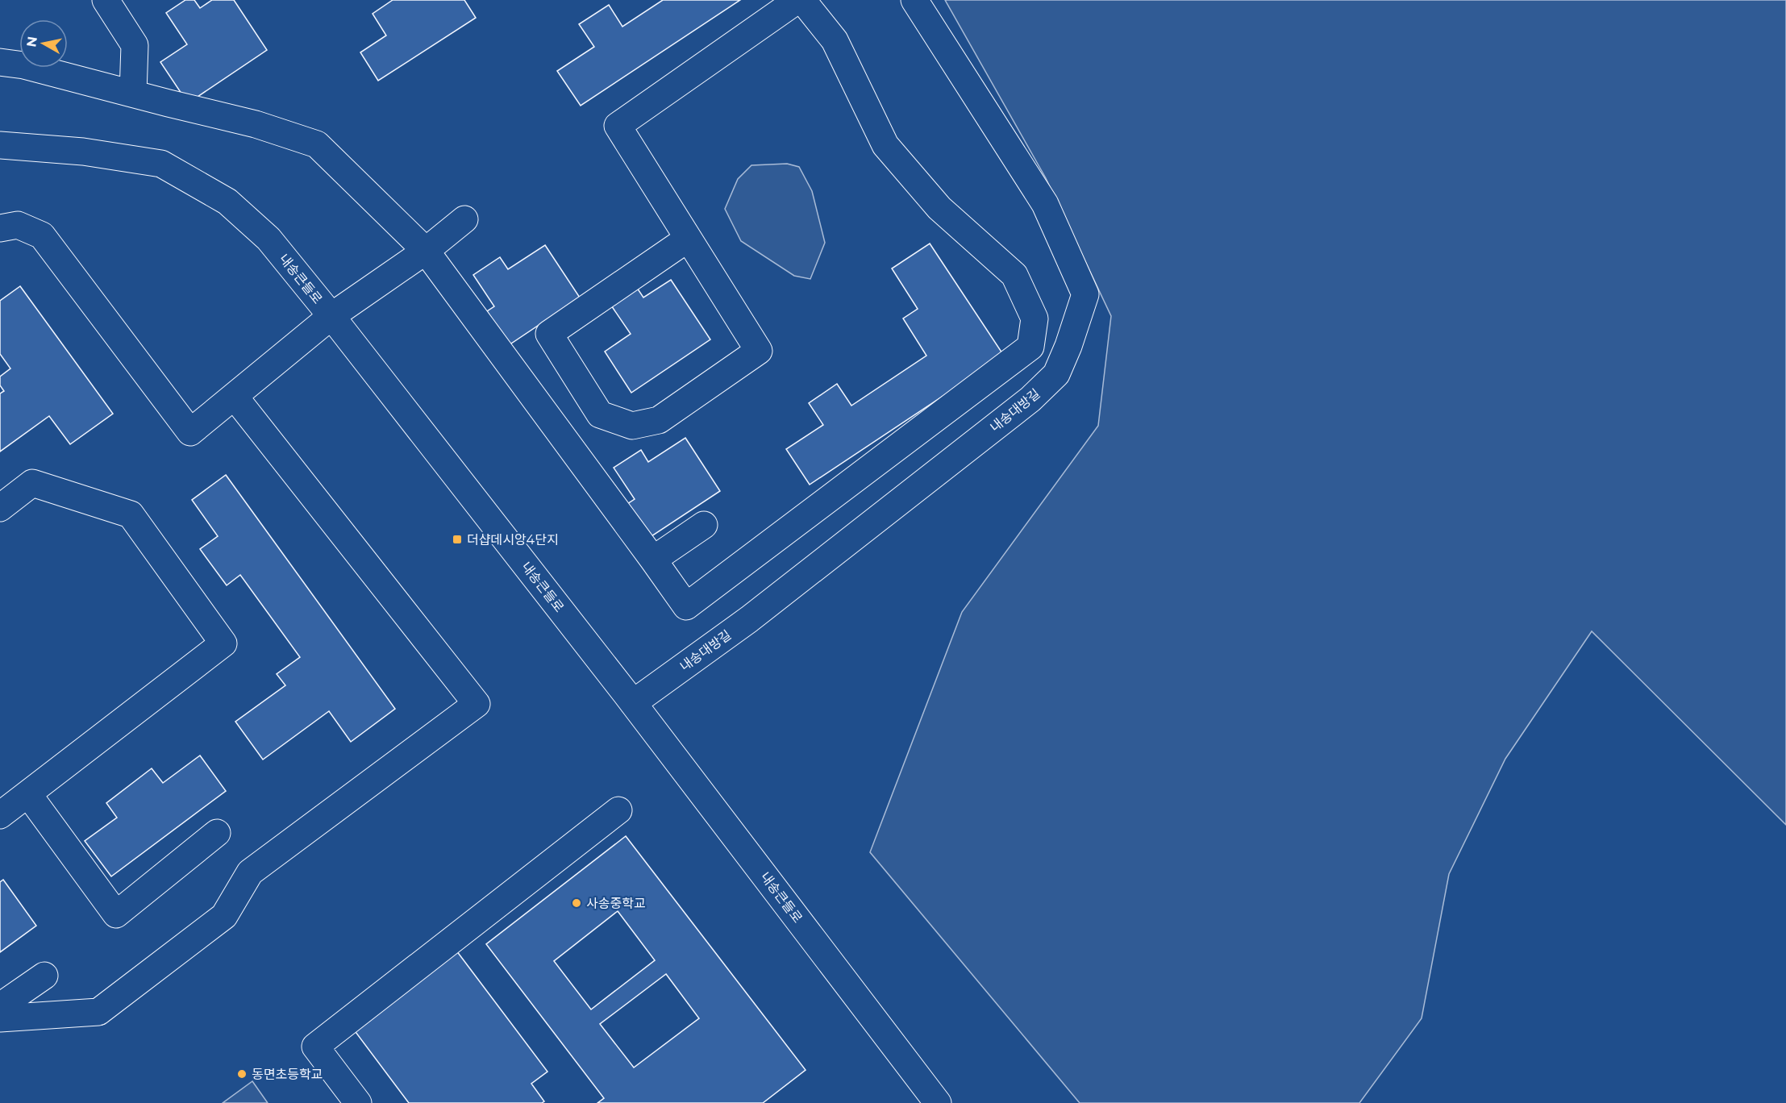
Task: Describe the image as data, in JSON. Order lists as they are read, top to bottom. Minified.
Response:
{"streets":{"street":["내송큰들로","내송대방길"]},"crossings":[["내송큰들로","내송대방길"]],"places":{"transit":["더샵데시앙4단지"],"other":["사송중학교","동면초등학교"]},"north":"left"}
